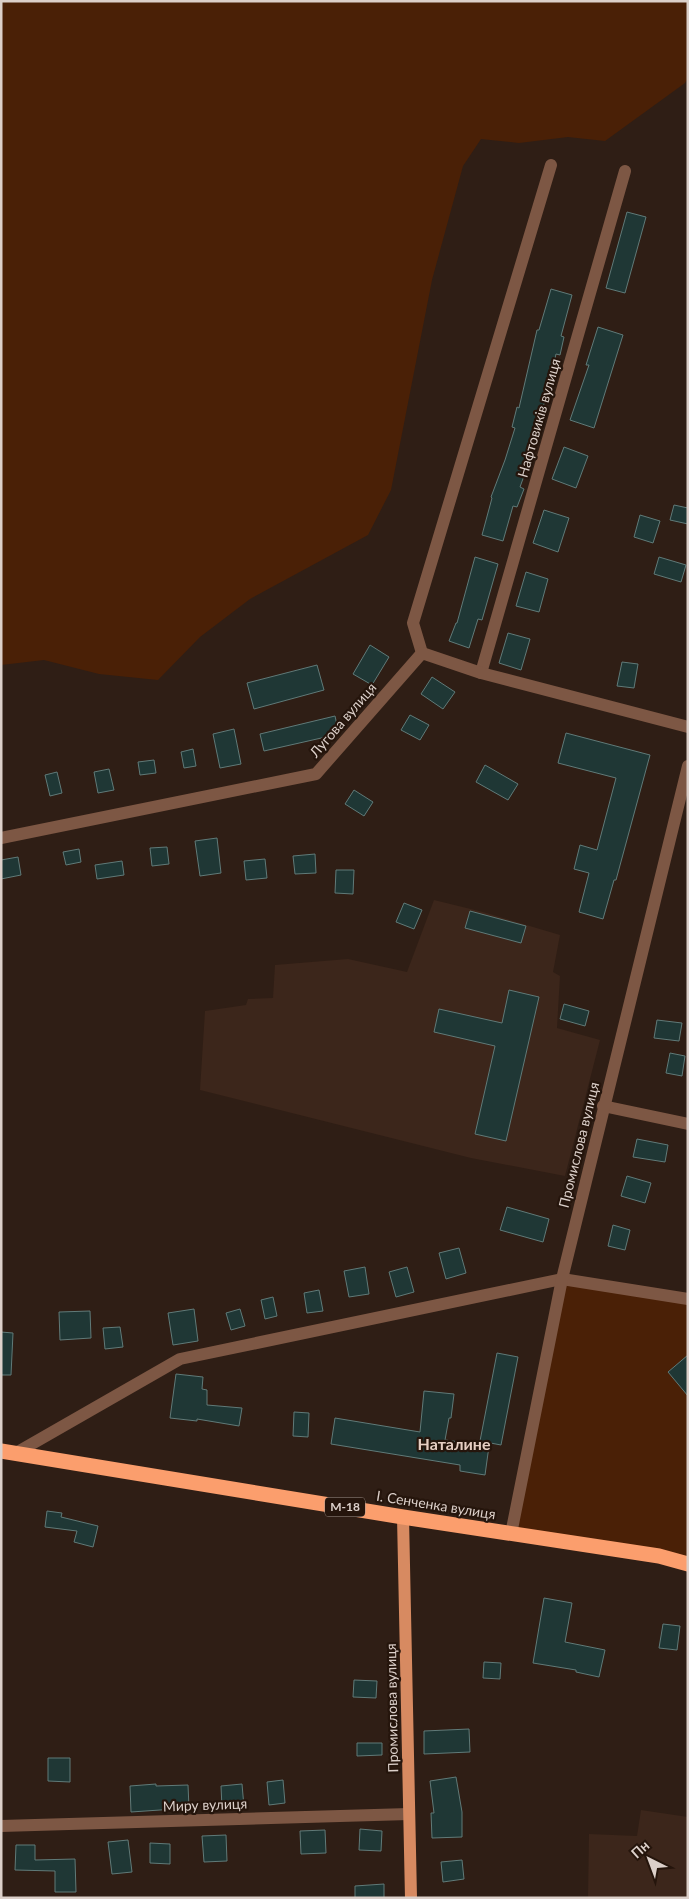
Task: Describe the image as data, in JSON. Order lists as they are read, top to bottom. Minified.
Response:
{"streets":{"highway":["І. Сенченка вулиця","М-18"],"main road":["Промислова вулиця"],"street":["Нафтовиків вулиця","Лугова вулиця","Миру вулиця"]},"crossings":[["Промислова вулиця","І. Сенченка вулиця"],["Промислова вулиця","Миру вулиця"]],"districts":["Наталине"],"north":"top left"}
